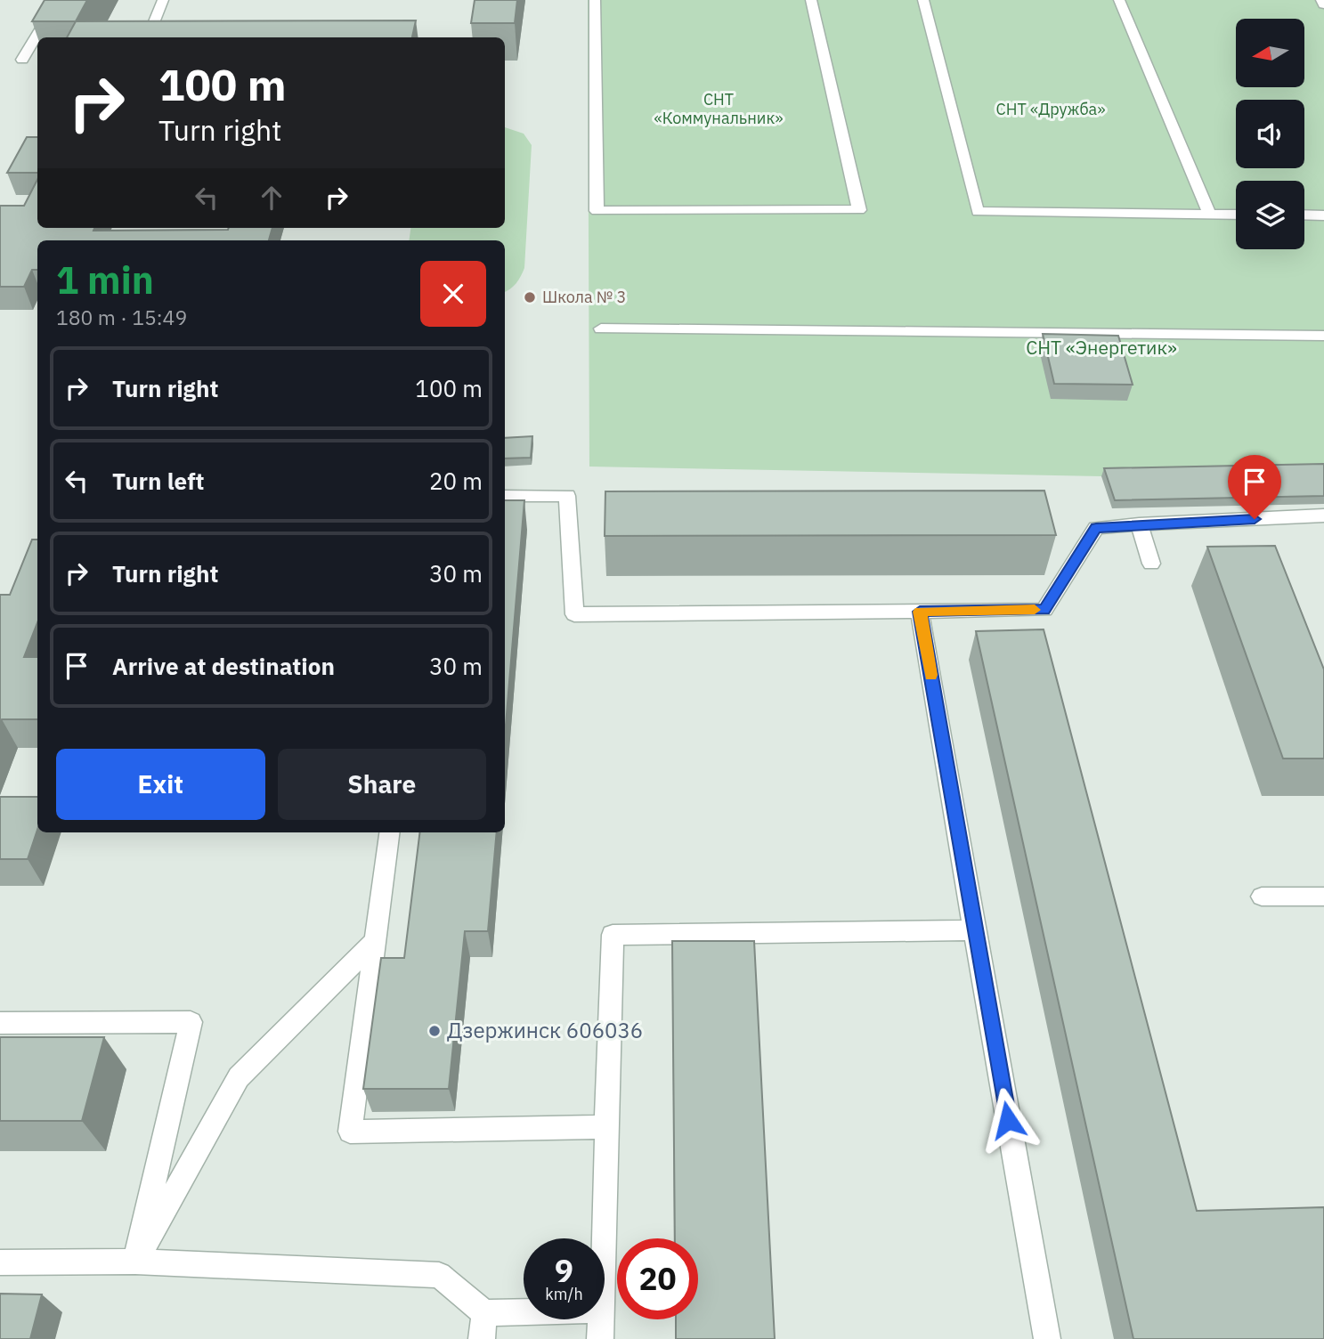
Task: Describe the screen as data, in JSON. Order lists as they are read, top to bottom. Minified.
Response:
{"parks":["СНТ «Коммунальник»","СНТ «Дружба»","СНТ «Энергетик»"],"places":["Школа № 3","Дзержинск 606036"],"north":"left","page":{"turn":["100 m","Turn right"],"heading":["1 min","180 m · 15:49"],"list":[{"name":"Turn right","value":"100 m"},{"name":"Turn left","value":"20 m"},{"name":"Turn right","value":"30 m"},{"name":"Arrive at destination","value":"30 m"}],"buttons":["Exit","Share"],"speed":"9 km/h","limit":"20"}}
